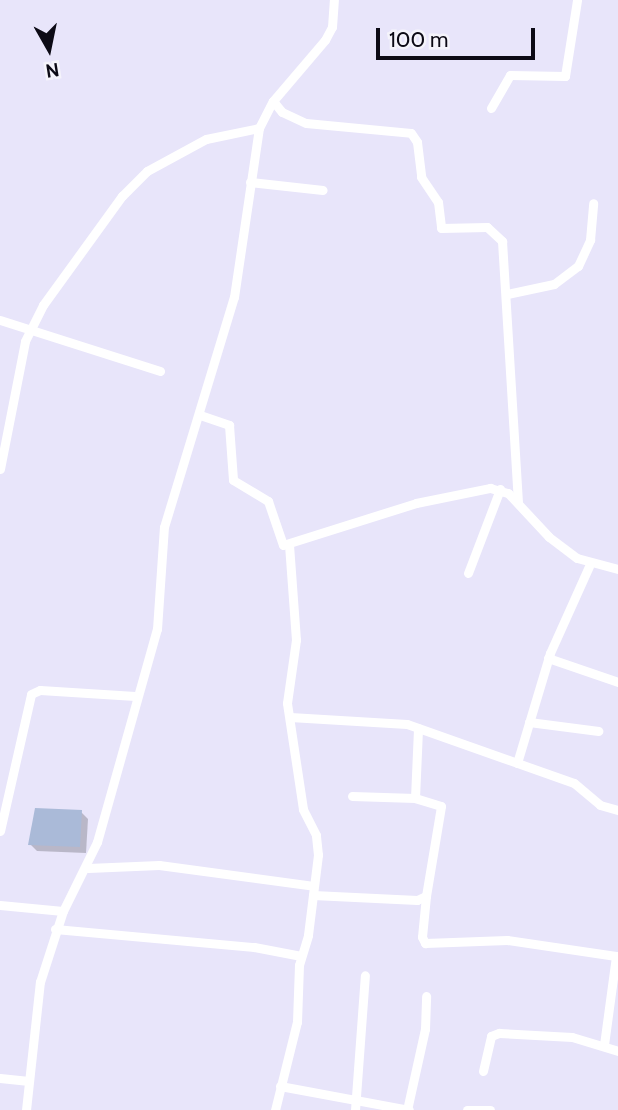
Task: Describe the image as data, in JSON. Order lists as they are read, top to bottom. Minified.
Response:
{"scale_bar":"100 m","north":"bottom"}
